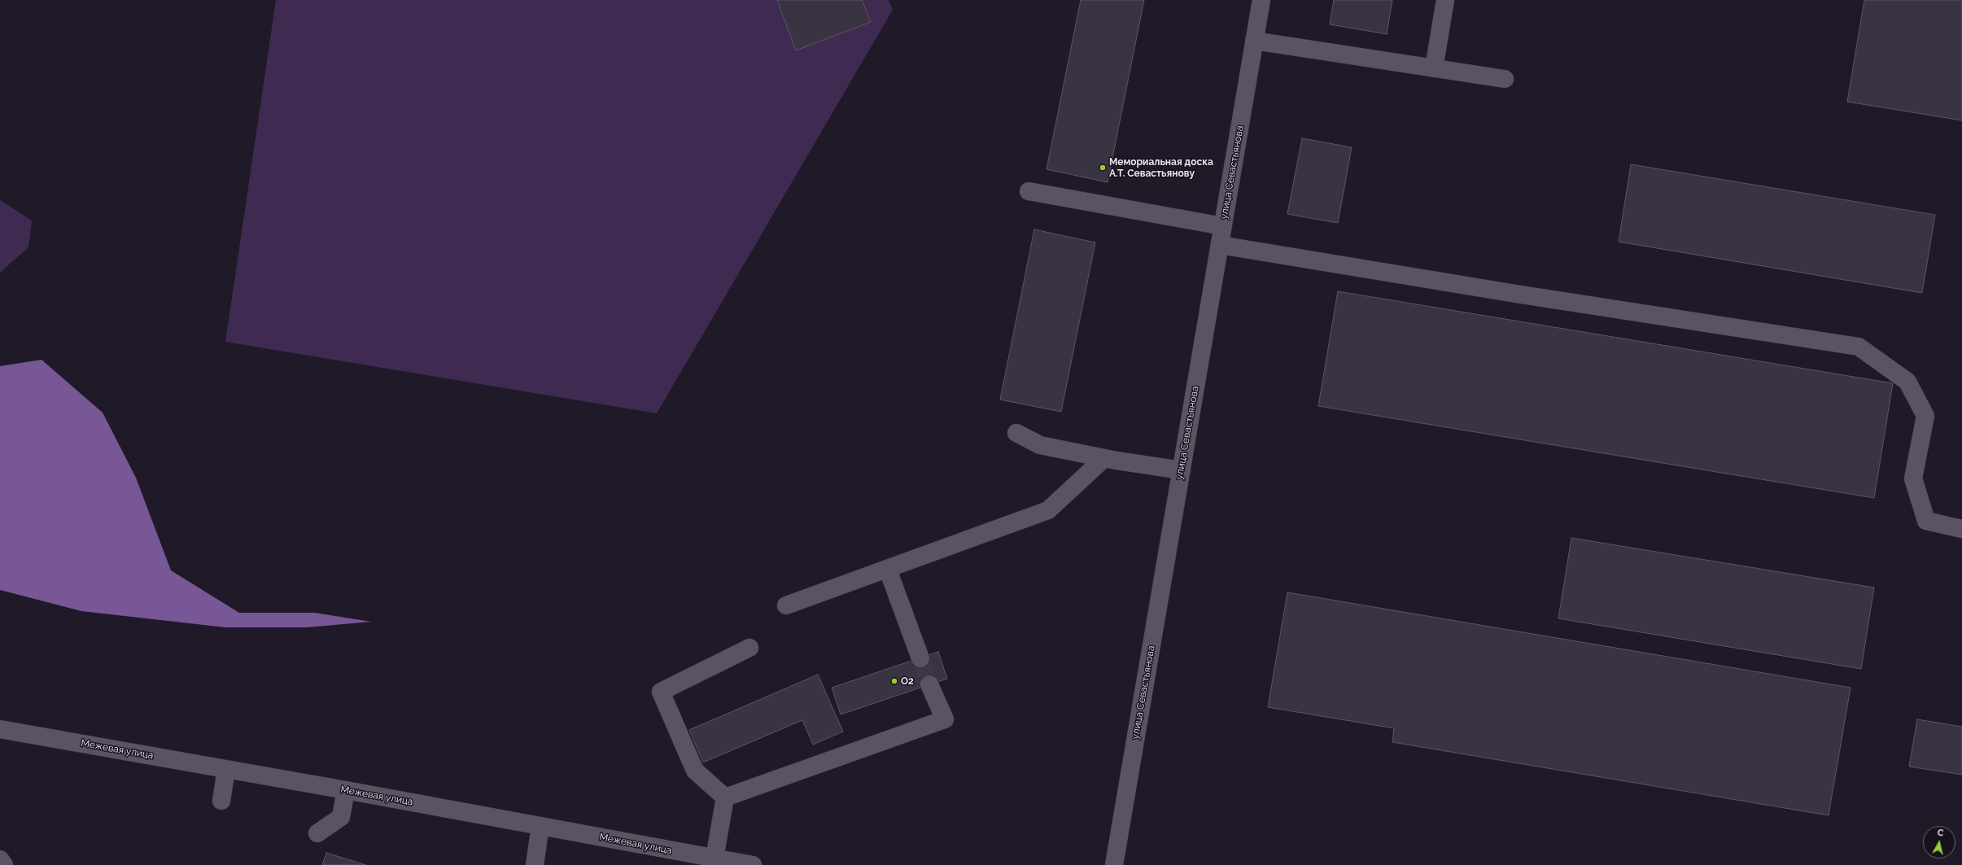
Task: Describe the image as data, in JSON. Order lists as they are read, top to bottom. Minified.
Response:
{"streets":{"street":["улица Севастьянова","Межевая улица"]},"places":["Мемориальная доска А.Т. Севастьянову","O2"],"north":"top"}
